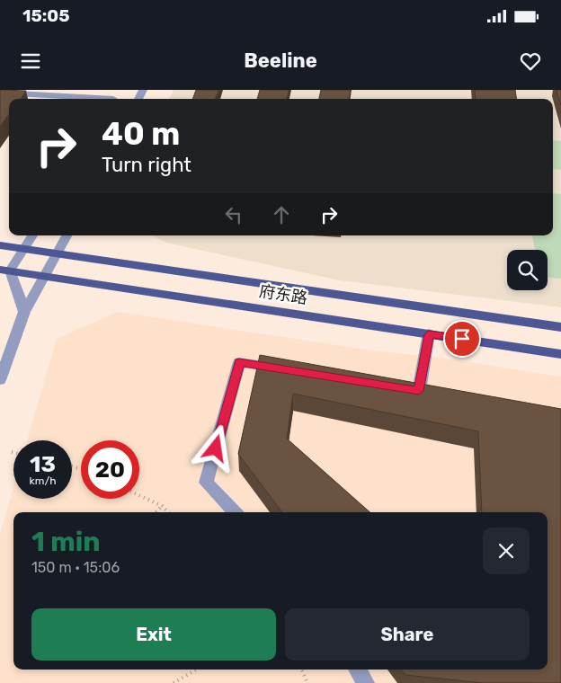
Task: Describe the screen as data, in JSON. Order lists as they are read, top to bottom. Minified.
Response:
{"streets":{"main road":["府东路"]},"page":{"status":"15:05","header":"Beeline","turn":["40 m","Turn right"],"speed":"13 km/h","limit":"20","heading":["1 min","150 m · 15:06"],"buttons":["Exit","Share"]}}
